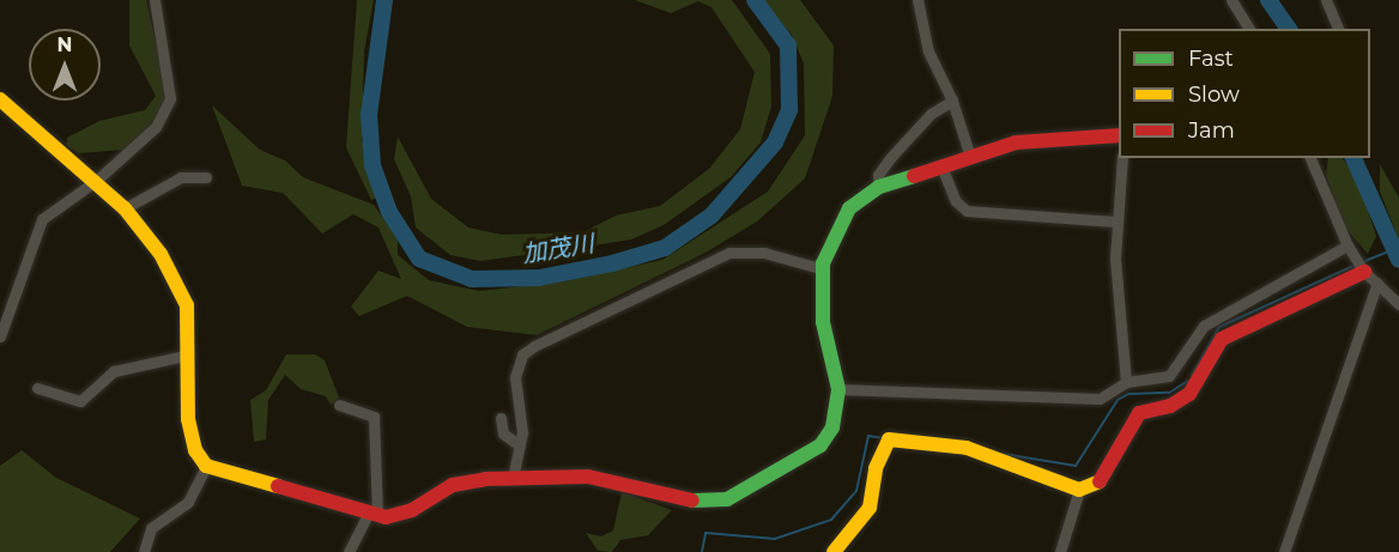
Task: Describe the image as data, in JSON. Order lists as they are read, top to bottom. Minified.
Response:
{"water":["加茂川"],"legend":["Fast","Slow","Jam"],"north":"top"}
